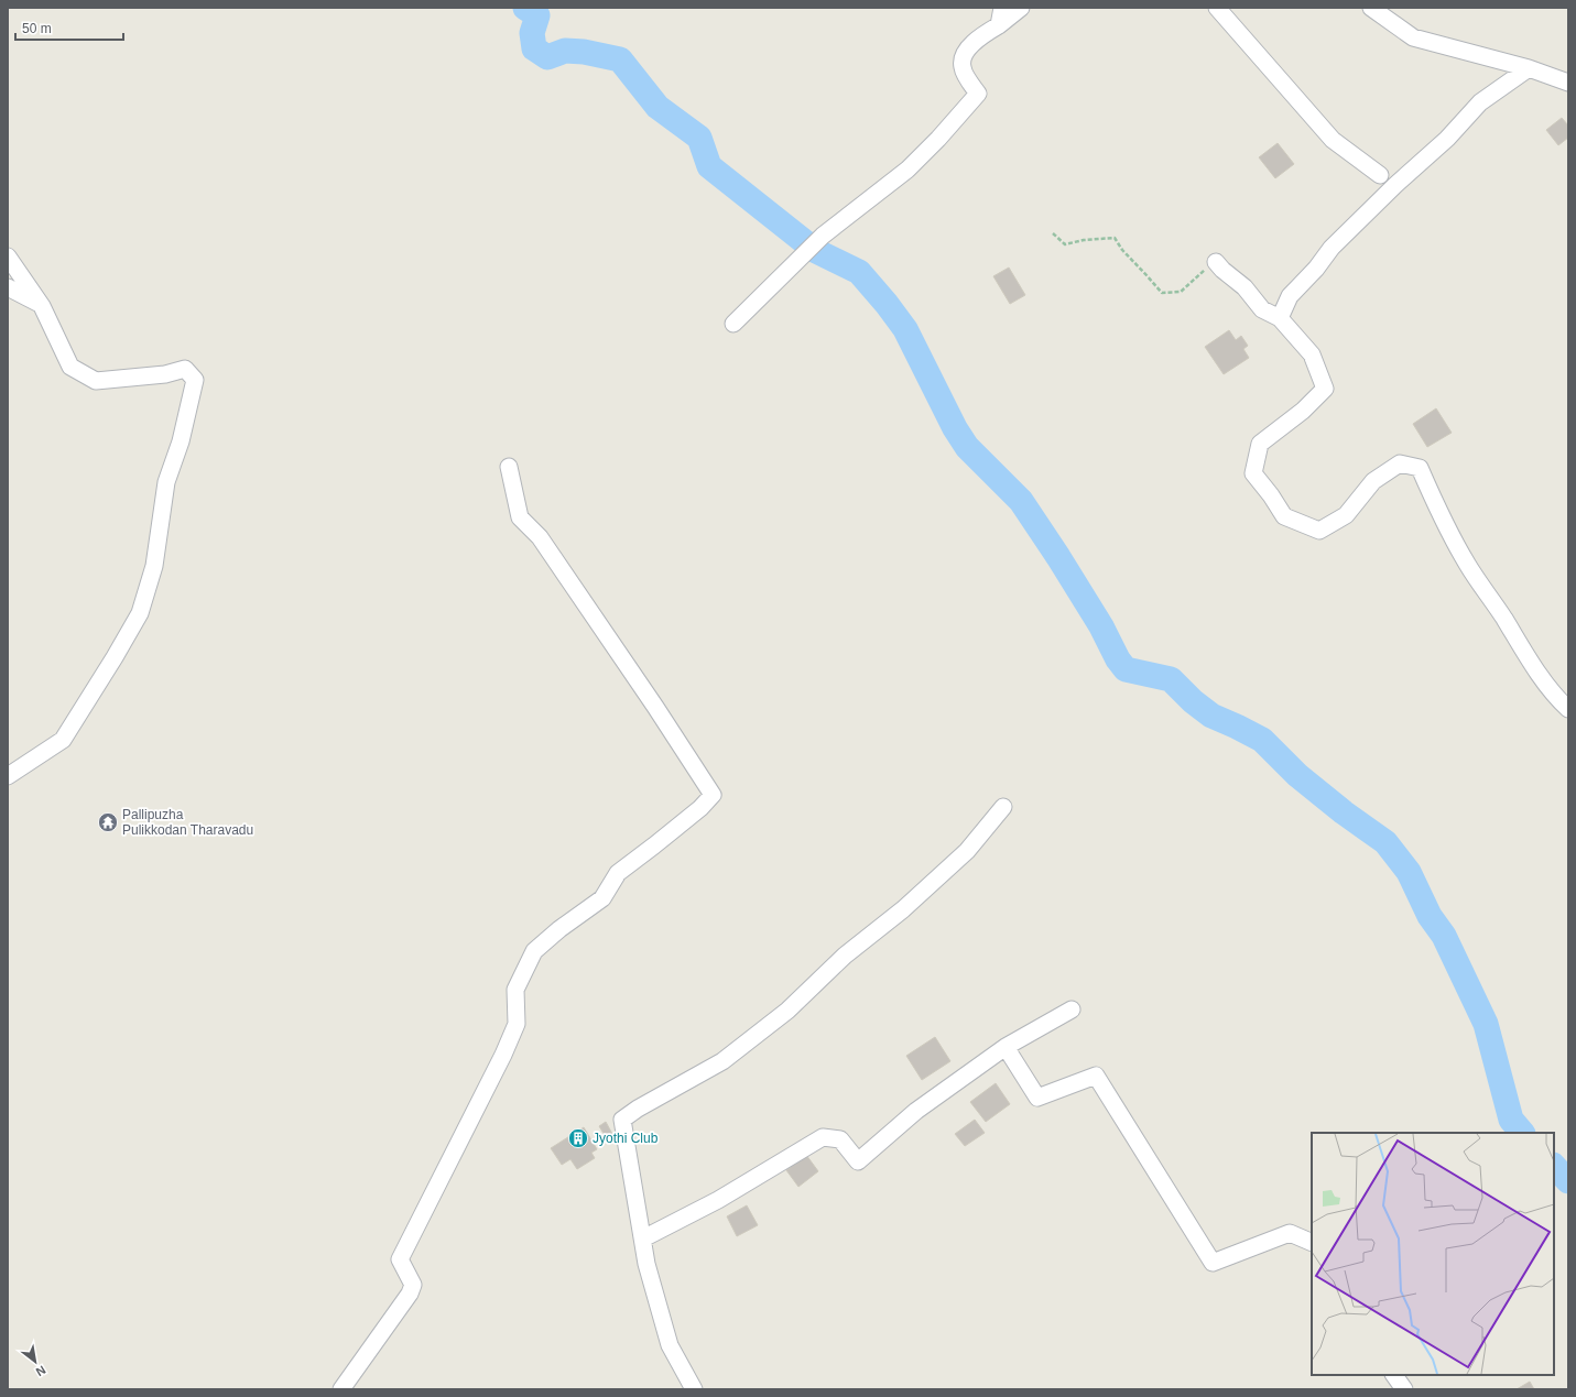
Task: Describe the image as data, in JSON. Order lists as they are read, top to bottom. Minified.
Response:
{"places":{"temple":["Pallipuzha Pulikkodan Tharavadu"],"building":["Jyothi Club"]},"scale_bar":"50 m","north":"bottom right"}
